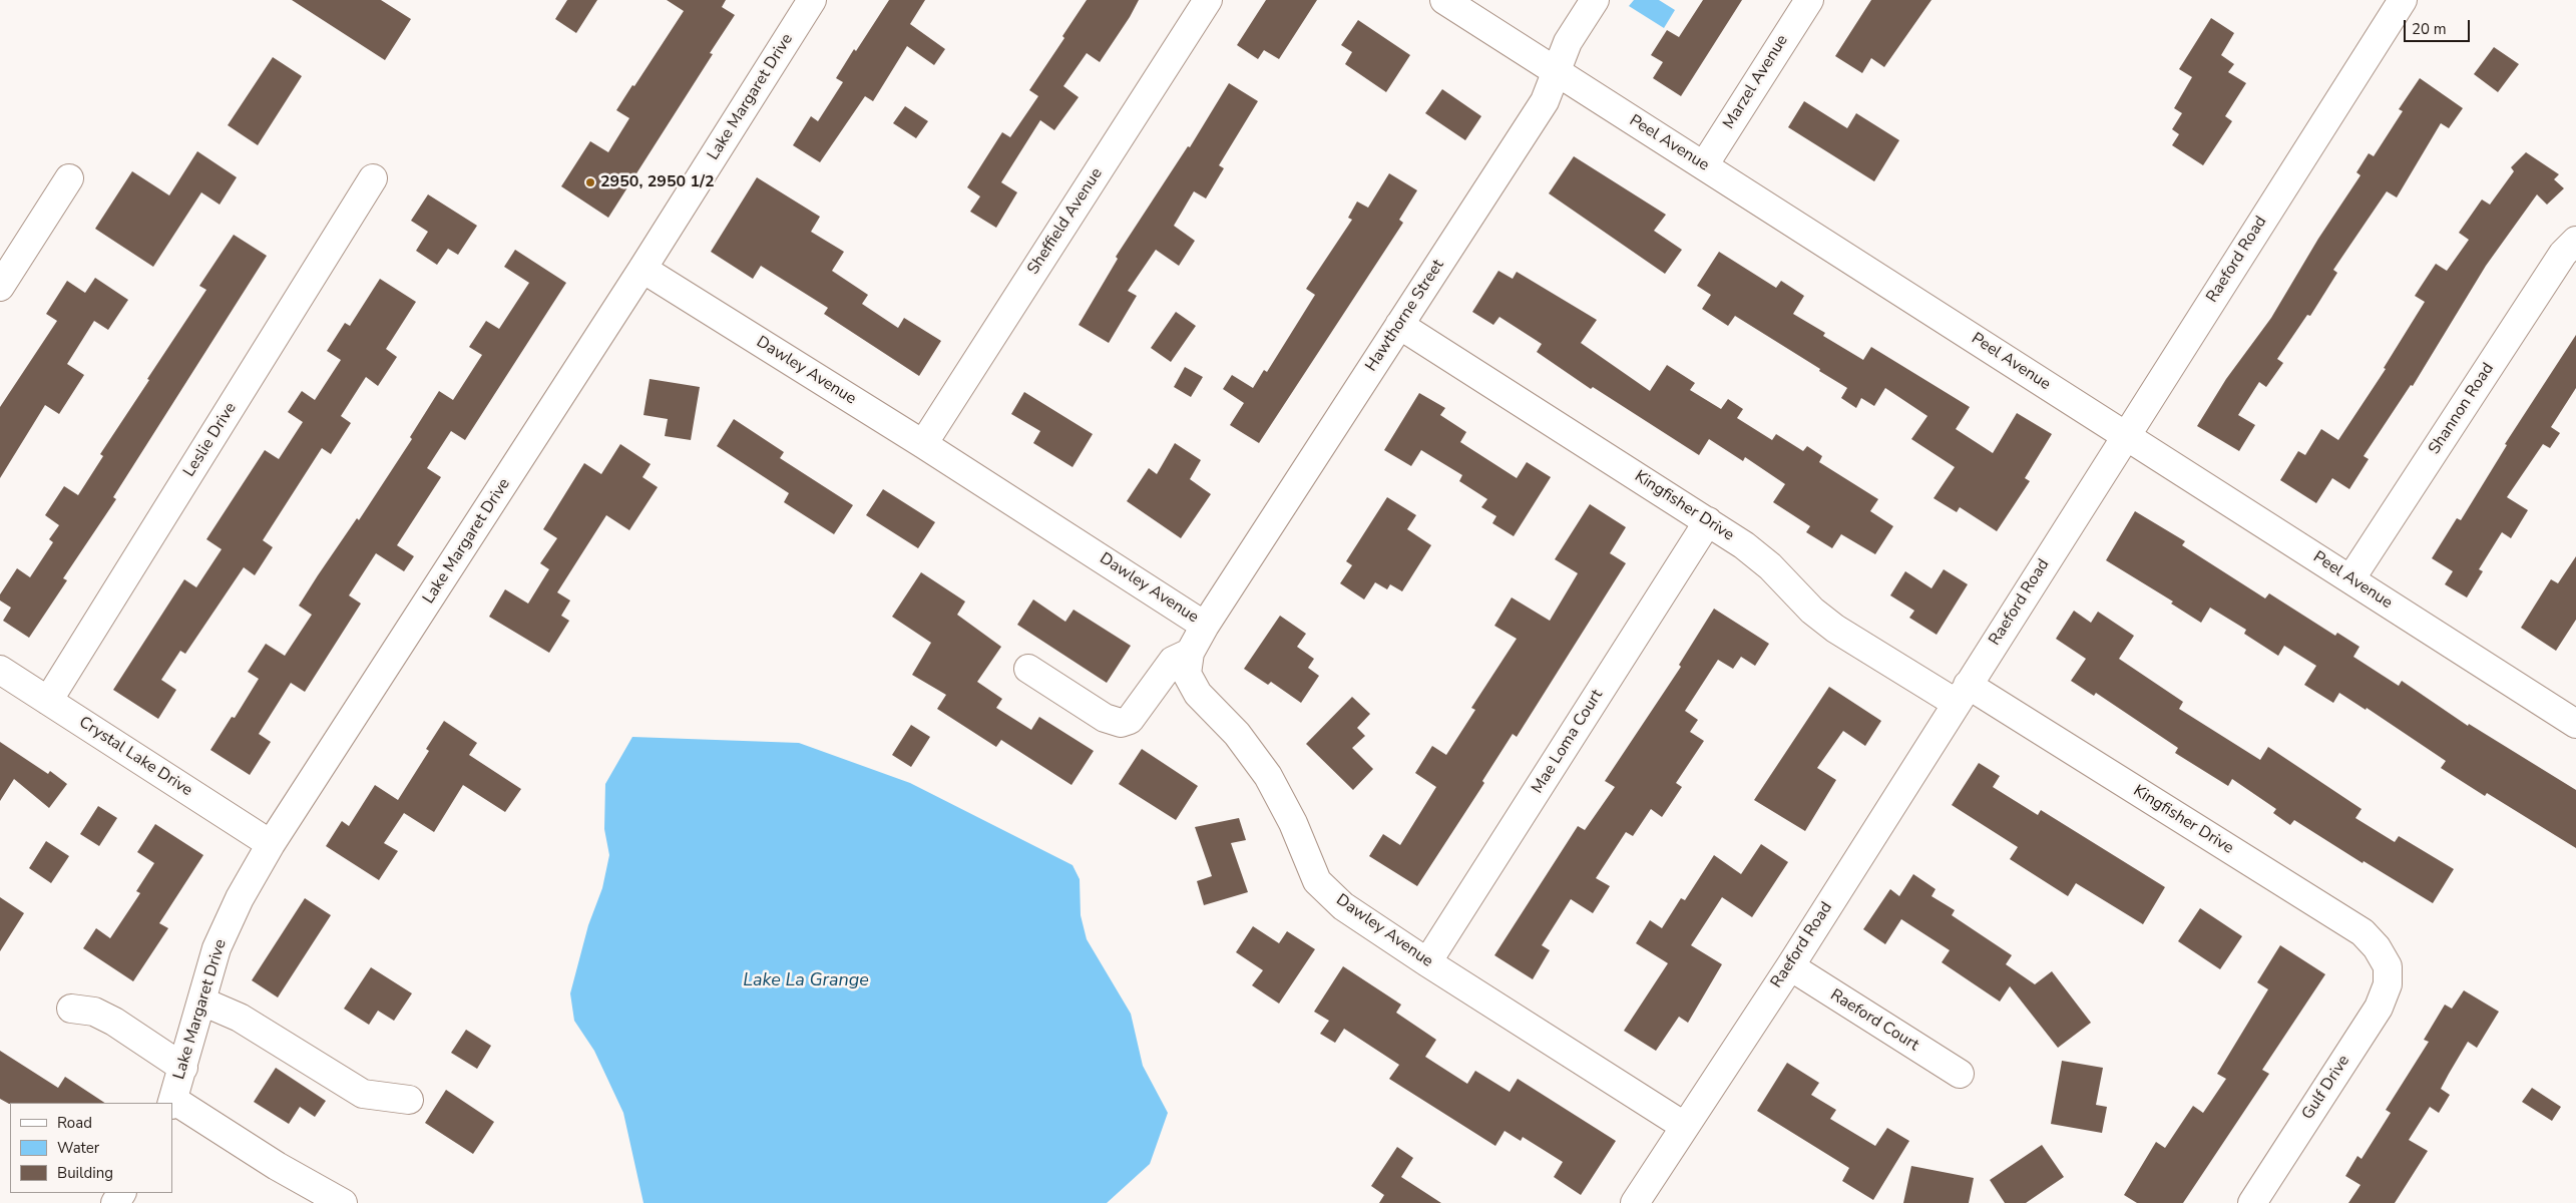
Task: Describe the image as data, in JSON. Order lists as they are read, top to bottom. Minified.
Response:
{"streets":{"street":["Marzel Avenue","Lake Margaret Drive","Peel Avenue","Sheffield Avenue","Raeford Road","Hawthorne Street","Dawley Avenue","Shannon Road","Leslie Drive","Kingfisher Drive","Mae Loma Court","Crystal Lake Drive","Raeford Court","Gulf Drive"]},"crossings":[["Marzel Avenue","Peel Avenue"],["Lake Margaret Drive","Dawley Avenue"],["Lake Margaret Drive","Crystal Lake Drive"],["Peel Avenue","Raeford Road"],["Peel Avenue","Hawthorne Street"],["Peel Avenue","Shannon Road"],["Sheffield Avenue","Dawley Avenue"],["Raeford Road","Dawley Avenue"],["Raeford Road","Kingfisher Drive"],["Raeford Road","Raeford Court"],["Hawthorne Street","Dawley Avenue"],["Hawthorne Street","Kingfisher Drive"],["Dawley Avenue","Mae Loma Court"],["Leslie Drive","Crystal Lake Drive"],["Kingfisher Drive","Mae Loma Court"],["Kingfisher Drive","Gulf Drive"]],"water":["Lake La Grange"],"places":["2950, 2950 1/2"],"legend":["Road","Water","Building"],"scale_bar":"20 m"}
